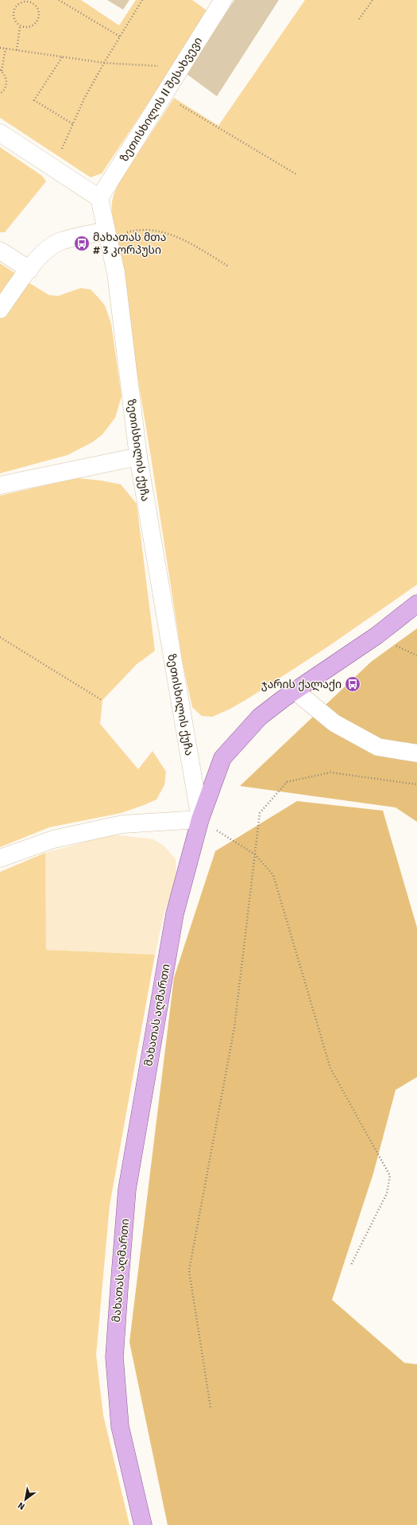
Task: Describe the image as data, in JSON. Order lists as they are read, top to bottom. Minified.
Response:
{"streets":{"main road":["მახათას აღმართი"],"street":["ზეთისხილის II შესახვევი","ზეთისხილის ქუჩა"]},"crossings":[["ზეთისხილის II შესახვევი","ზეთისხილის ქუჩა"],["ზეთისხილის ქუჩა","მახათას აღმართი"]],"places":{"bus stop":["მახათას მთა # 3 კორპუსი","ჯარის ქალაქი"]},"north":"bottom left"}
